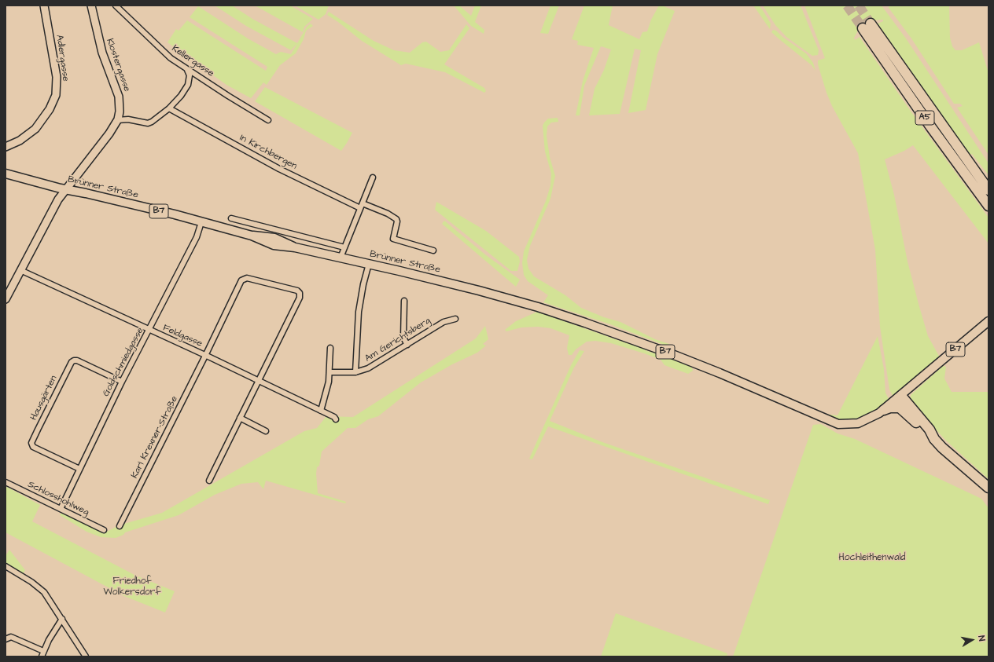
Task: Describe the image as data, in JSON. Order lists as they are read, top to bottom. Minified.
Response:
{"streets":{"highway":["A5"],"main road":["Brünner Straße","B7"],"street":["Adlergasse","Kellergasse","Klostergasse","In Kirchbergen","Feldgasse","Am Gerichtsberg","Goldschmiedgasse","Hausgärten","Karl Krexner-Straße","Schlosshohlweg"]},"crossings":[["Klostergasse","Brünner Straße"],["Klostergasse","Feldgasse"],["Brünner Straße","Goldschmiedgasse"],["Feldgasse","Goldschmiedgasse"],["Feldgasse","Karl Krexner-Straße"],["Goldschmiedgasse","Hausgärten"],["Goldschmiedgasse","Schlosshohlweg"]],"parks":["Hochleithenwald","Friedhof Wolkersdorf"],"north":"right"}
